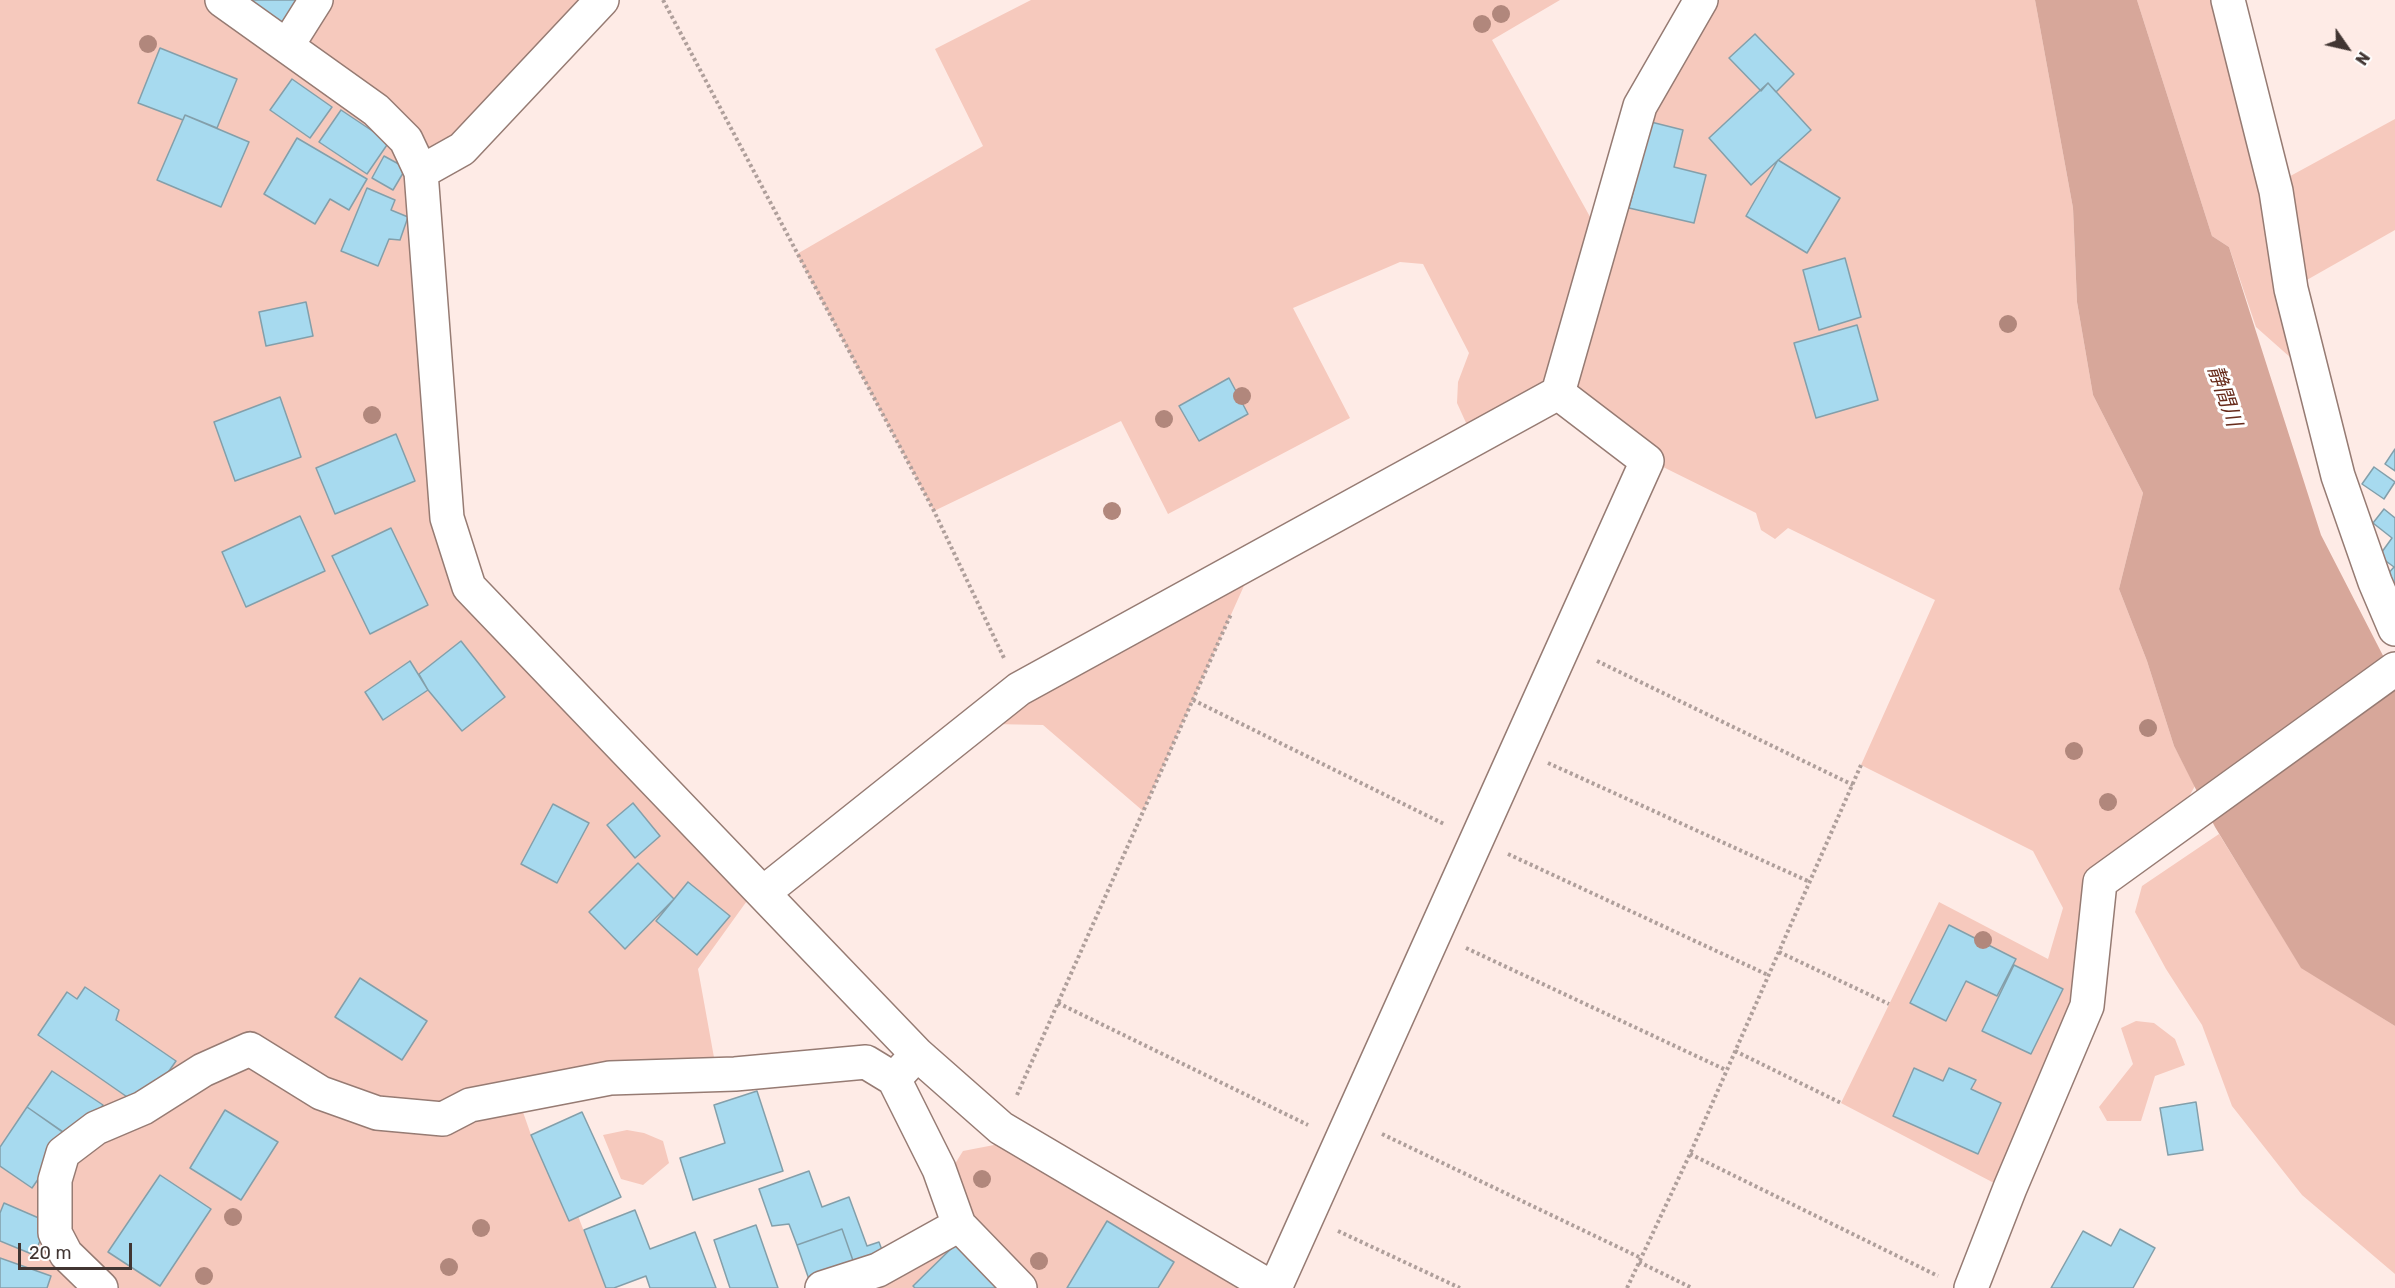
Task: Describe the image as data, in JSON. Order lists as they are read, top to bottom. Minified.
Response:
{"water":["静間川"],"scale_bar":"20 m","north":"bottom right"}
